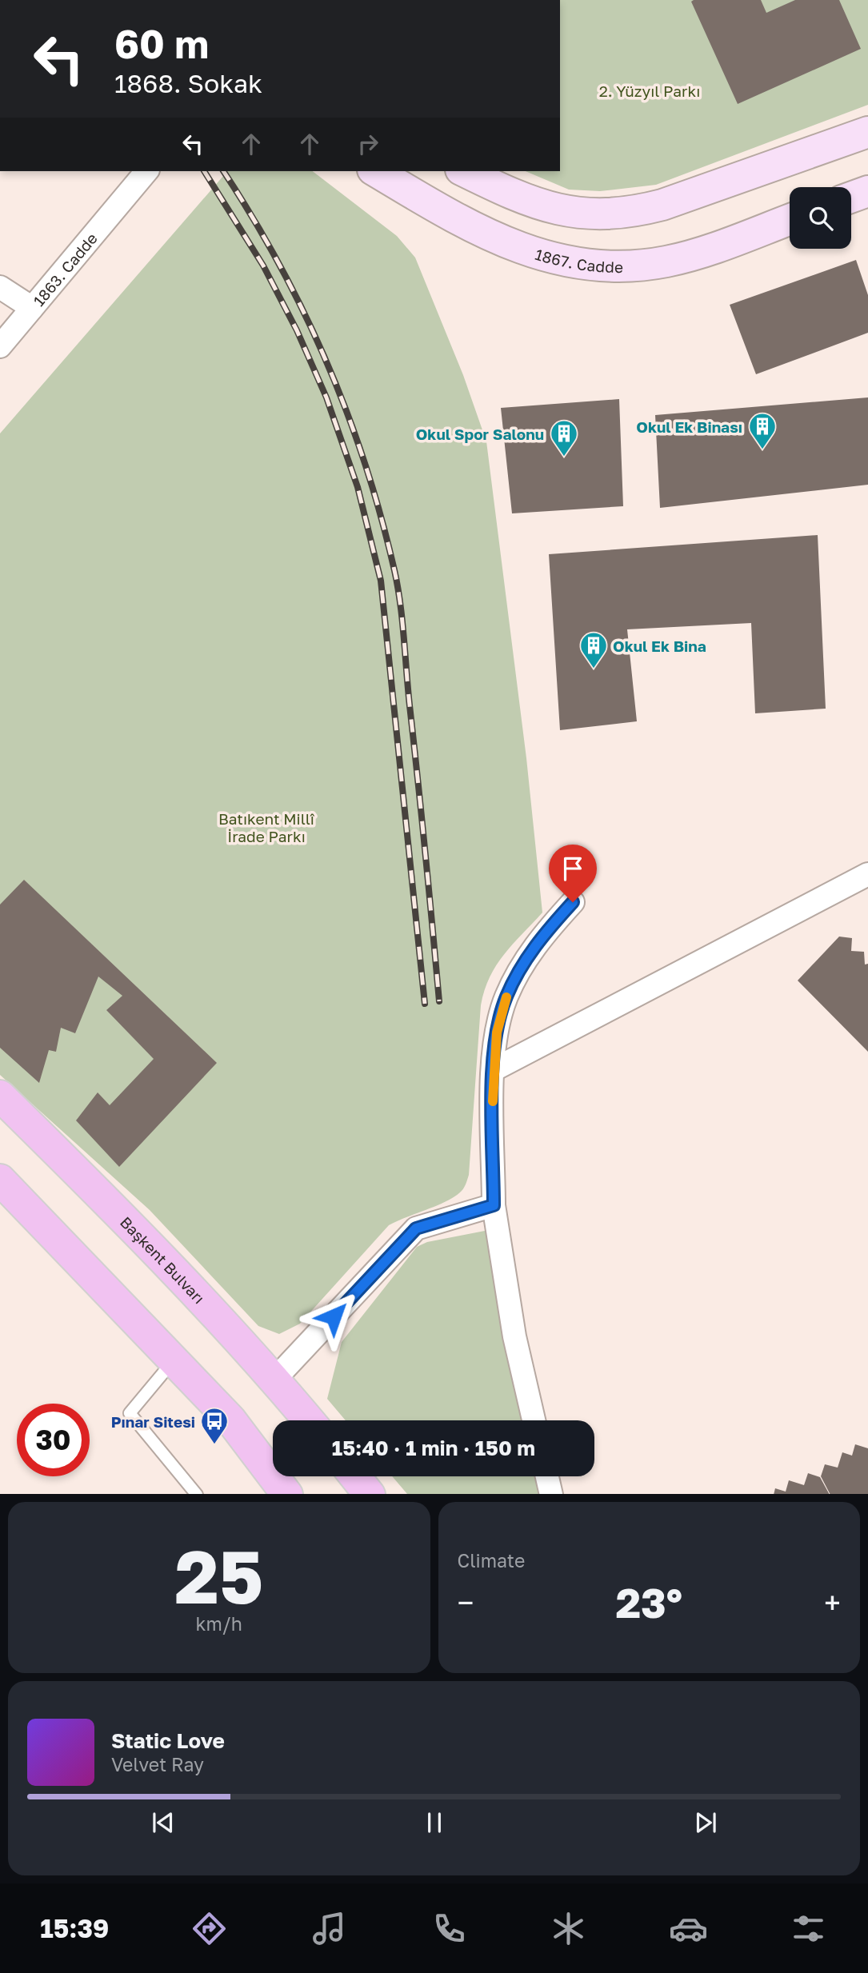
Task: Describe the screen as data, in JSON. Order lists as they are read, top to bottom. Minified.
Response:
{"streets":{"main road":["Başkent Bulvarı"],"street":["1867. Cadde","1863. Cadde"]},"parks":["2. Yüzyıl Parkı","Batıkent Millî İrade Parkı"],"places":{"building":["Okul Ek Binası","Okul Spor Salonu","Okul Ek Bina"],"bus stop":["Pınar Sitesi"]},"page":{"turn":["60 m","1868. Sokak"],"limit":"30","trip":"15:40 · 1 min · 150 m","tile":[["25","km/h"],"Climate"],"heat":["−","23°","+"],"song":["Static Love","Velvet Ray"],"tabs":"15:39"}}
